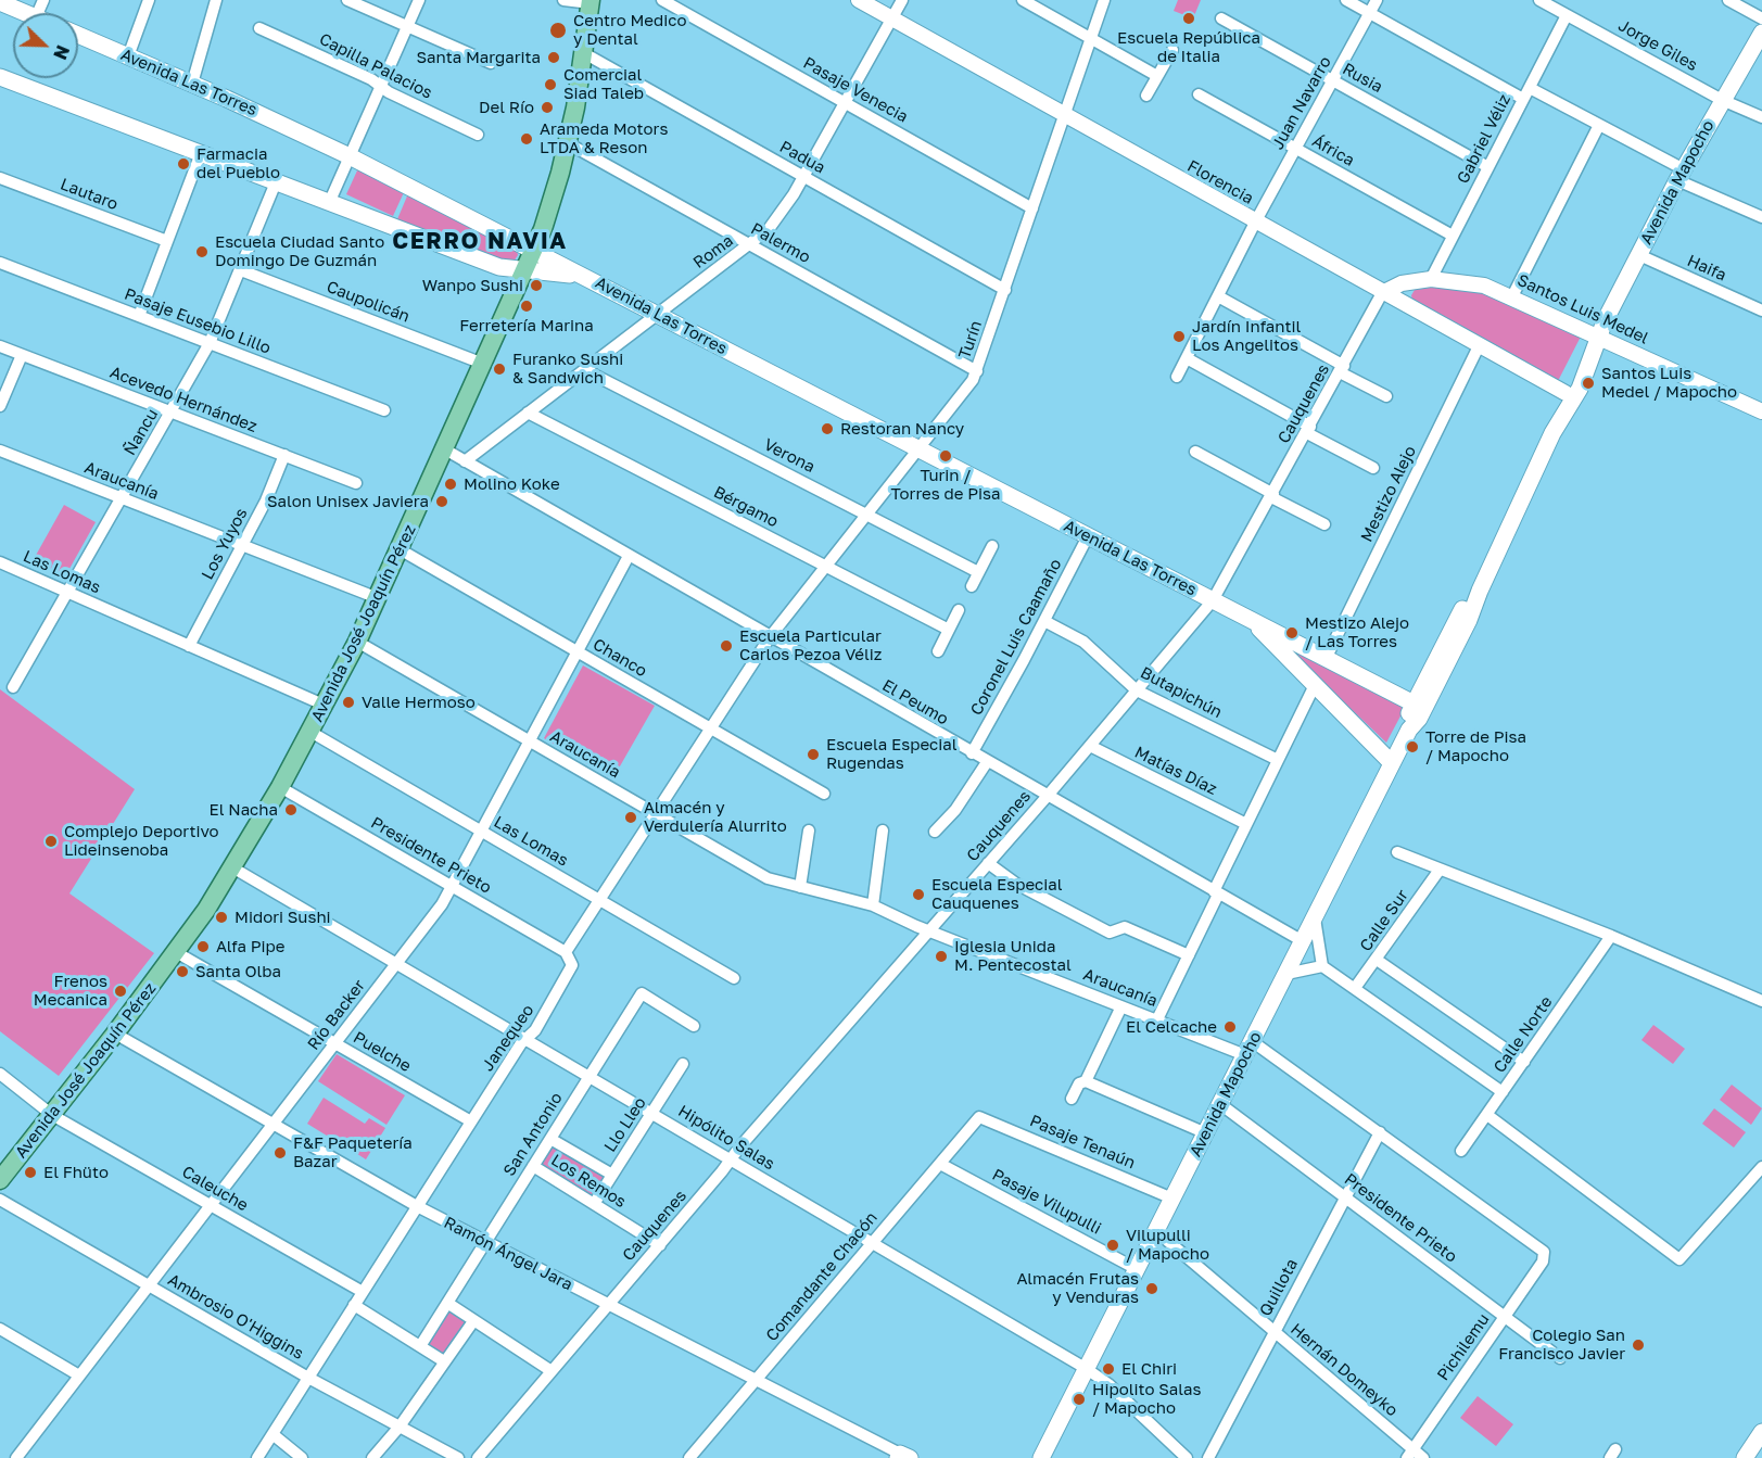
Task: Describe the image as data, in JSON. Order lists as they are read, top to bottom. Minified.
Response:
{"streets":{"main road":["Avenida Las Torres","Avenida Mapocho","Avenida José Joaquín Pérez"],"street":["Jorge Giles","Capilla Palacios","Rusia","Pasaje Venecia","Juan Navarro","Gabriel Véliz","África","Padua","Florencia","Lautaro","Palermo","Roma","Haifa","Caupolicán","Santos Luis Medel","Pasaje Eusebio Lillo","Turín","Acevedo Hernández","Cauquenes","Ñancu","Verona","Araucanía","Mestizo Alejo","Bérgamo","Los Yuyos","Las Lomas","Coronel Luis Caamaño","Chanco","Butapichún","El Peumo","Matías Díaz","Presidente Prieto","Calle Sur","Río Backer","Calle Norte","Janequeo","Puelche","Llo Lleo","San Antonio","Hipólito Salas","Pasaje Tenaún","Los Remos","Caleuche","Pasaje Vilupulli","Ramón Ángel Jara","Comandante Chacón","Quillota","Ambrosio O'Higgins","Pichilemu","Hernán Domeyko"]},"crossings":[["Jorge Giles","Gabriel Véliz"],["Jorge Giles","Avenida Mapocho"],["Rusia","Juan Navarro"],["Rusia","Gabriel Véliz"],["Avenida Las Torres","Avenida Mapocho"],["Avenida Las Torres","Roma"],["Avenida Las Torres","Turín"],["Avenida Las Torres","Cauquenes"],["Avenida Las Torres","Mestizo Alejo"],["Avenida Las Torres","Avenida José Joaquín Pérez"],["Avenida Las Torres","Coronel Luis Caamaño"],["Pasaje Venecia","Roma"],["Pasaje Venecia","Turín"],["Juan Navarro","África"],["Juan Navarro","Florencia"],["Gabriel Véliz","África"],["Gabriel Véliz","Santos Luis Medel"],["Padua","Roma"],["Padua","Turín"],["Padua","Avenida José Joaquín Pérez"],["Florencia","Avenida Mapocho"],["Florencia","Roma"],["Florencia","Santos Luis Medel"],["Florencia","Turín"],["Florencia","Cauquenes"],["Florencia","Mestizo Alejo"],["Avenida Mapocho","Haifa"],["Avenida Mapocho","Santos Luis Medel"],["Avenida Mapocho","Araucanía"],["Avenida Mapocho","El Peumo"],["Avenida Mapocho","Presidente Prieto"],["Avenida Mapocho","Hipólito Salas"],["Avenida Mapocho","Pasaje Tenaún"],["Avenida Mapocho","Pasaje Vilupulli"],["Avenida Mapocho","Hernán Domeyko"],["Palermo","Roma"],["Palermo","Turín"],["Palermo","Avenida José Joaquín Pérez"],["Roma","Verona"],["Roma","Bérgamo"],["Roma","El Peumo"],["Caupolicán","Ñancu"],["Caupolicán","Avenida José Joaquín Pérez"],["Santos Luis Medel","Cauquenes"],["Pasaje Eusebio Lillo","Ñancu"],["Turín","Verona"],["Turín","Bérgamo"],["Turín","El Peumo"],["Acevedo Hernández","Ñancu"],["Acevedo Hernández","Los Yuyos"],["Cauquenes","Araucanía"],["Cauquenes","Butapichún"],["Cauquenes","El Peumo"],["Cauquenes","Matías Díaz"],["Cauquenes","Hipólito Salas"],["Cauquenes","Los Remos"],["Cauquenes","Ramón Ángel Jara"],["Ñancu","Araucanía"],["Ñancu","Las Lomas"],["Araucanía","Los Yuyos"],["Araucanía","Avenida José Joaquín Pérez"],["Araucanía","Río Backer"],["Araucanía","Quillota"],["Araucanía","Pichilemu"],["Los Yuyos","Las Lomas"],["Las Lomas","Avenida José Joaquín Pérez"],["Las Lomas","Río Backer"],["Avenida José Joaquín Pérez","Chanco"],["Avenida José Joaquín Pérez","El Peumo"],["Avenida José Joaquín Pérez","Presidente Prieto"],["Avenida José Joaquín Pérez","Puelche"],["Avenida José Joaquín Pérez","Hipólito Salas"],["Avenida José Joaquín Pérez","Caleuche"],["Avenida José Joaquín Pérez","Ramón Ángel Jara"],["Coronel Luis Caamaño","Butapichún"],["Coronel Luis Caamaño","El Peumo"],["Chanco","Río Backer"],["El Peumo","Río Backer"],["Presidente Prieto","Río Backer"],["Presidente Prieto","Janequeo"],["Presidente Prieto","Quillota"],["Presidente Prieto","Pichilemu"],["Río Backer","Puelche"],["Río Backer","Hipólito Salas"],["Río Backer","Caleuche"],["Río Backer","Ramón Ángel Jara"],["Río Backer","Ambrosio O'Higgins"],["Janequeo","Puelche"],["Janequeo","Hipólito Salas"],["Janequeo","Caleuche"],["Janequeo","Ramón Ángel Jara"],["Janequeo","Ambrosio O'Higgins"],["Llo Lleo","Hipólito Salas"],["Llo Lleo","Los Remos"],["San Antonio","Hipólito Salas"],["San Antonio","Los Remos"],["San Antonio","Ramón Ángel Jara"],["Hipólito Salas","Comandante Chacón"],["Pasaje Tenaún","Comandante Chacón"],["Pasaje Vilupulli","Comandante Chacón"],["Ramón Ángel Jara","Comandante Chacón"],["Quillota","Hernán Domeyko"],["Pichilemu","Hernán Domeyko"]],"districts":["CERRO NAVIA"],"places":["Escuela República de Italia","Centro Medico y Dental","Santa Margarita","Comercial Siad Taleb","Del Río","Arameda Motors LTDA & Reson","Farmacia del Pueblo","Escuela Ciudad Santo Domingo De Guzmán","Wanpo Sushi","Ferretería Marina","Jardín Infantil Los Angelitos","Furanko Sushi & Sandwich","Santos Luis Medel / Mapocho","Restoran Nancy","Turin / Torres de Pisa","Molino Koke","Salon Unisex Javiera","Mestizo Alejo / Las Torres","Escuela Particular Carlos Pezoa Véliz","Valle Hermoso","Torre de Pisa / Mapocho","Escuela Especial Rugendas","El Nacha","Almacén y Verdulería Alurrito","Complejo Deportivo Lideinsenoba","Escuela Especial Cauquenes","Midori Sushi","Alfa Pipe","Iglesia Unida M. Pentecostal","Santa Olba","Frenos Mecanica","El Celcache","F&F Paquetería Bazar","El Fhüto","Vilupulli / Mapocho","Almacén Frutas y Venduras","Colegio San Francisco Javier","El Chiri","Hipolito Salas / Mapocho"],"north":"bottom right"}
